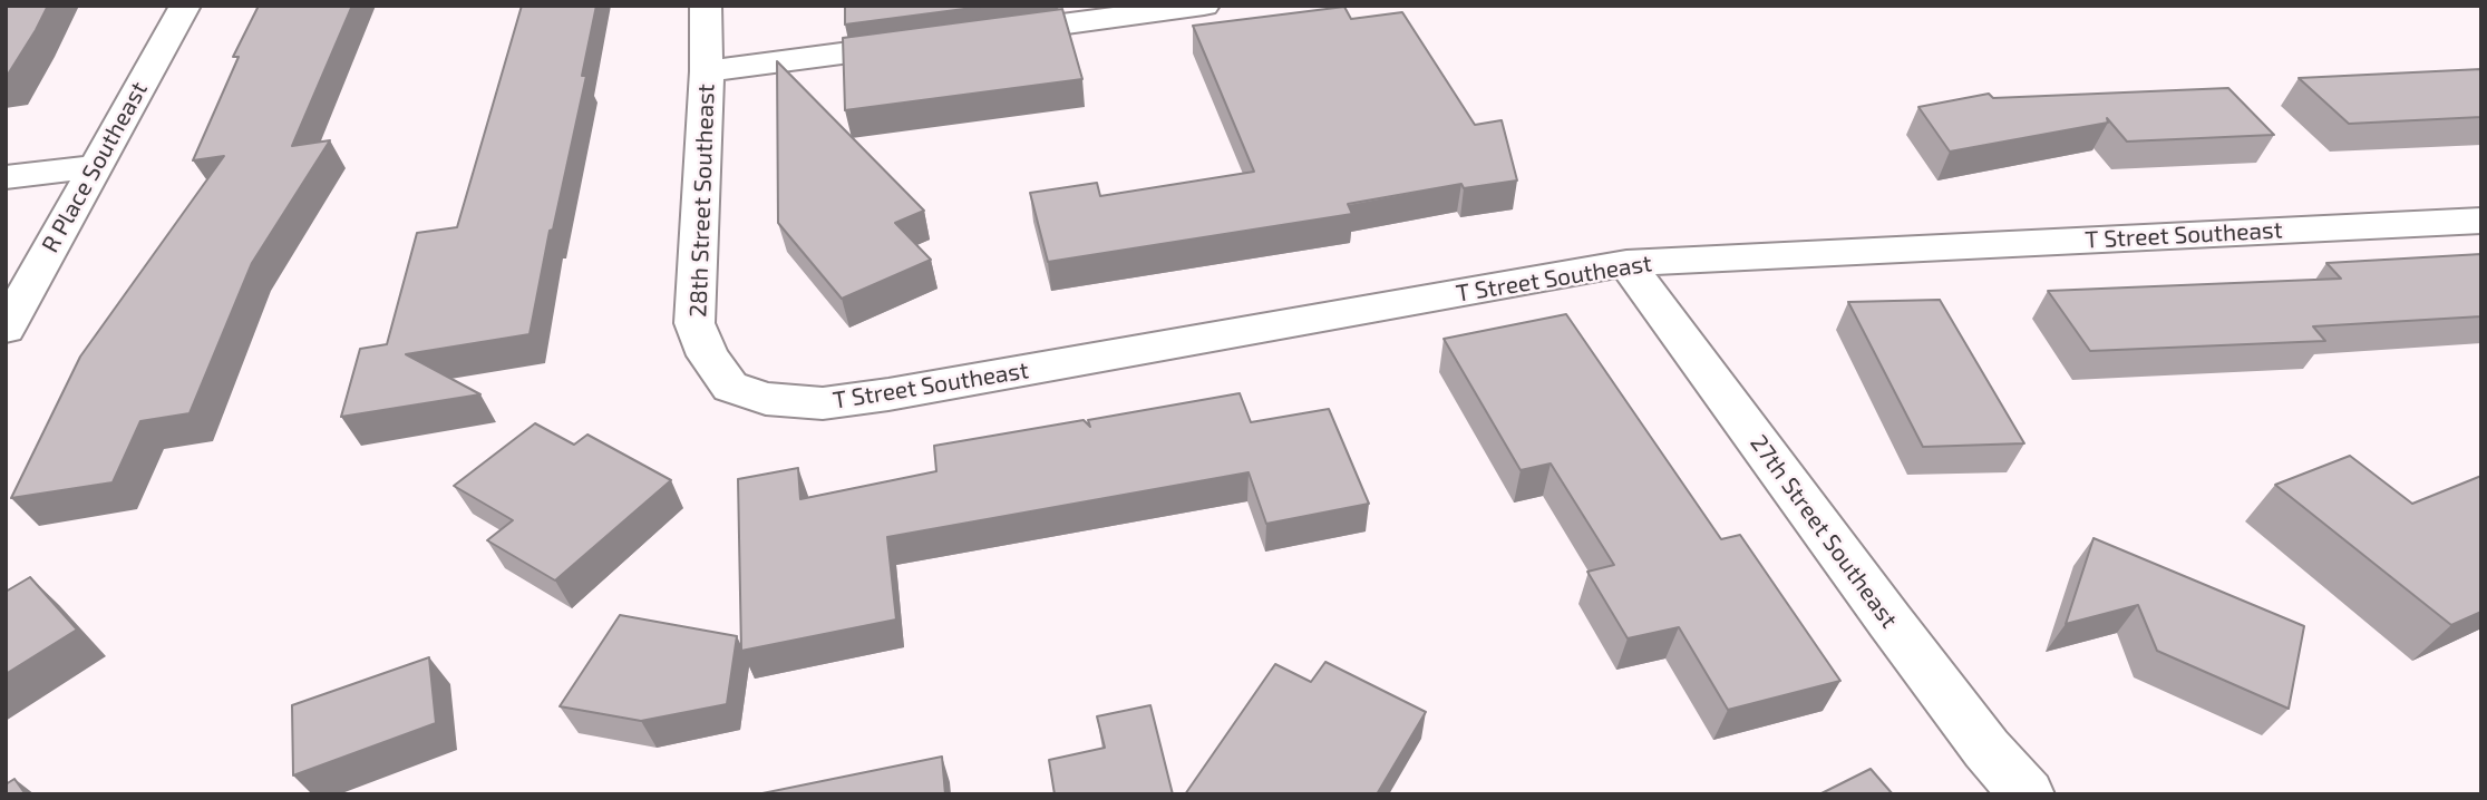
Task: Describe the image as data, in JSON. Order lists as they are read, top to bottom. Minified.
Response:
{"streets":{"street":["R Place Southeast","28th Street Southeast","T Street Southeast","27th Street Southeast"]},"crossings":[["28th Street Southeast","T Street Southeast"],["T Street Southeast","27th Street Southeast"]]}
